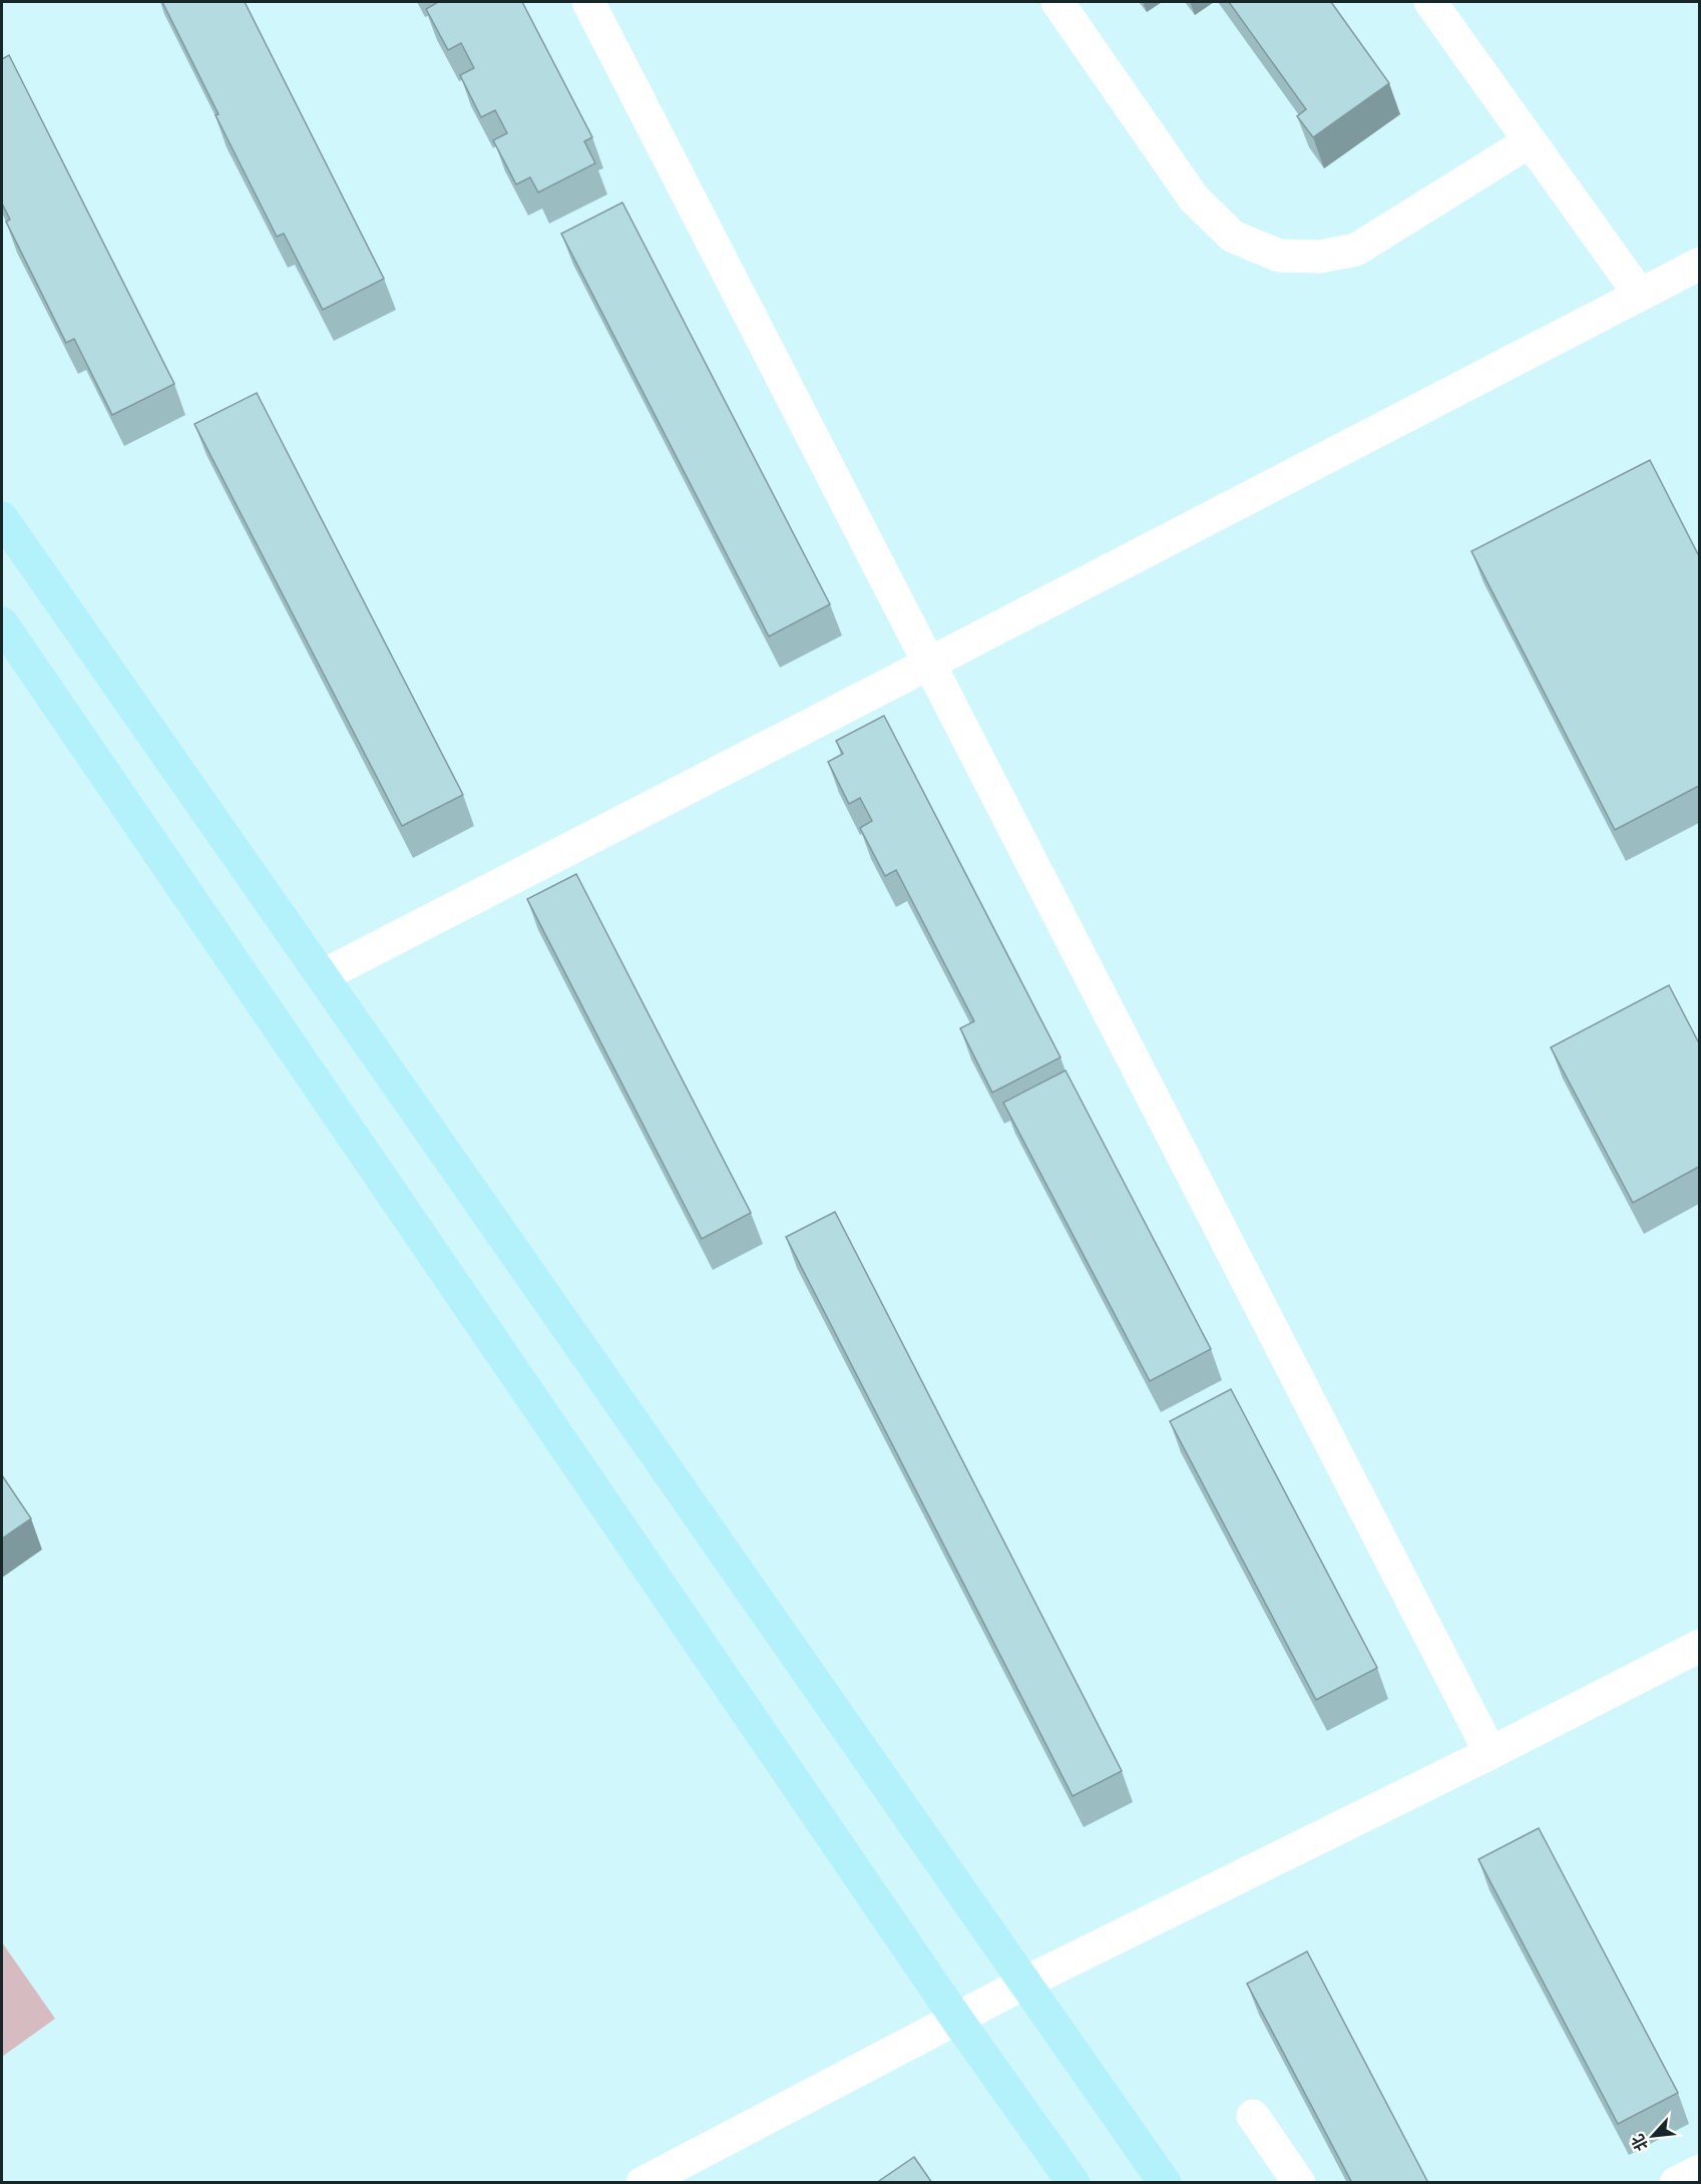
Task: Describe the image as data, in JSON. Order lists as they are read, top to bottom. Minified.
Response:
{"north":"bottom left"}
